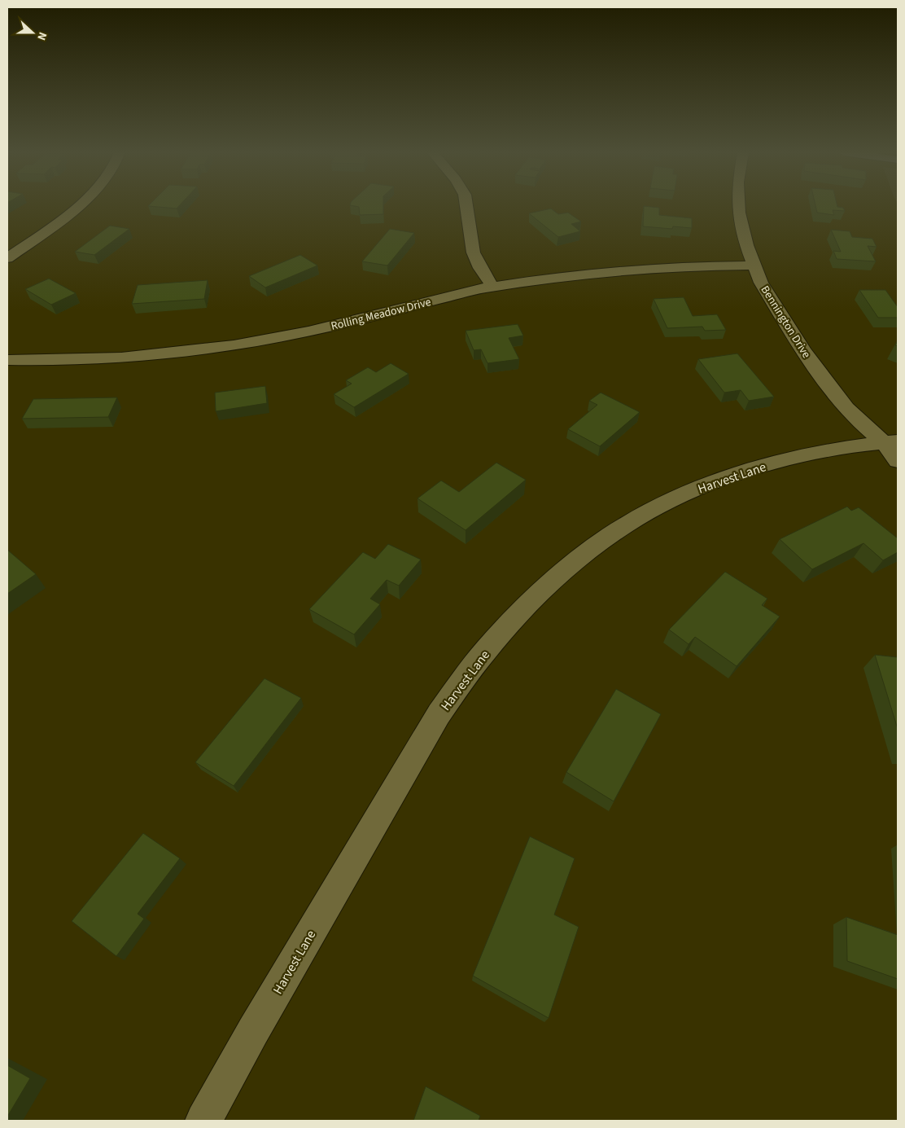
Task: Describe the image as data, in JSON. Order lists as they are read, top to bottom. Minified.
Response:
{"streets":{"street":["Rolling Meadow Drive","Bennington Drive","Harvest Lane"]},"crossings":[["Rolling Meadow Drive","Bennington Drive"],["Bennington Drive","Harvest Lane"]],"north":"right"}
